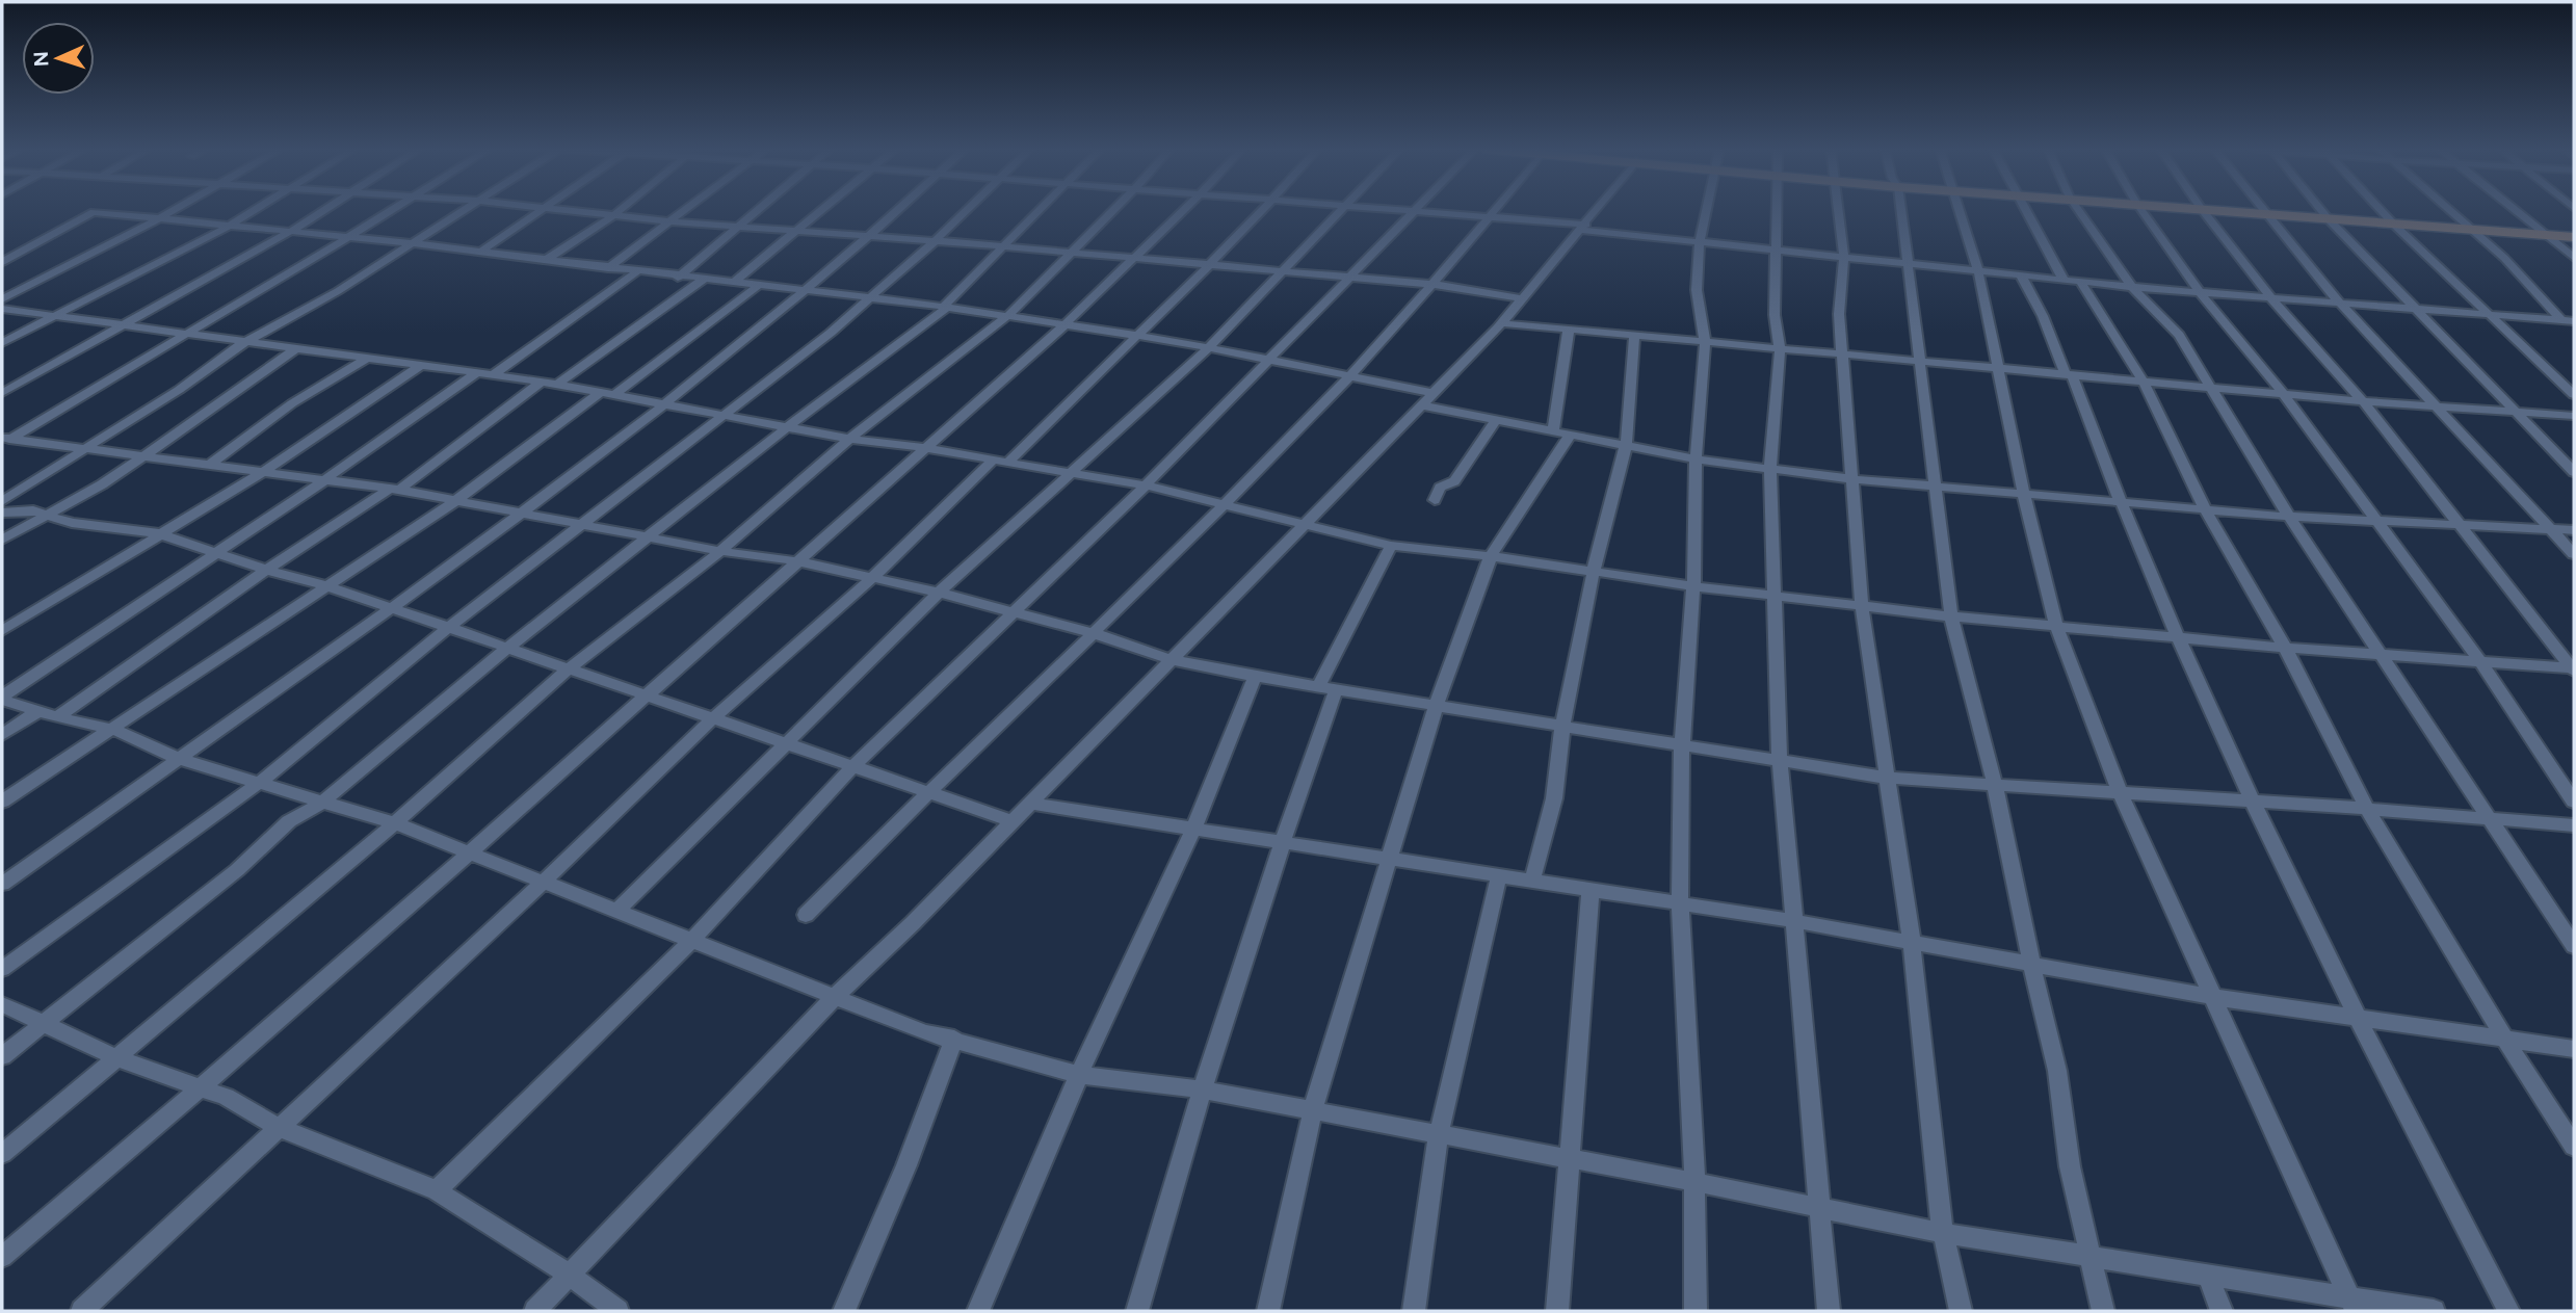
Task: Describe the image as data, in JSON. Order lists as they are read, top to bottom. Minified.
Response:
{"north":"left"}
